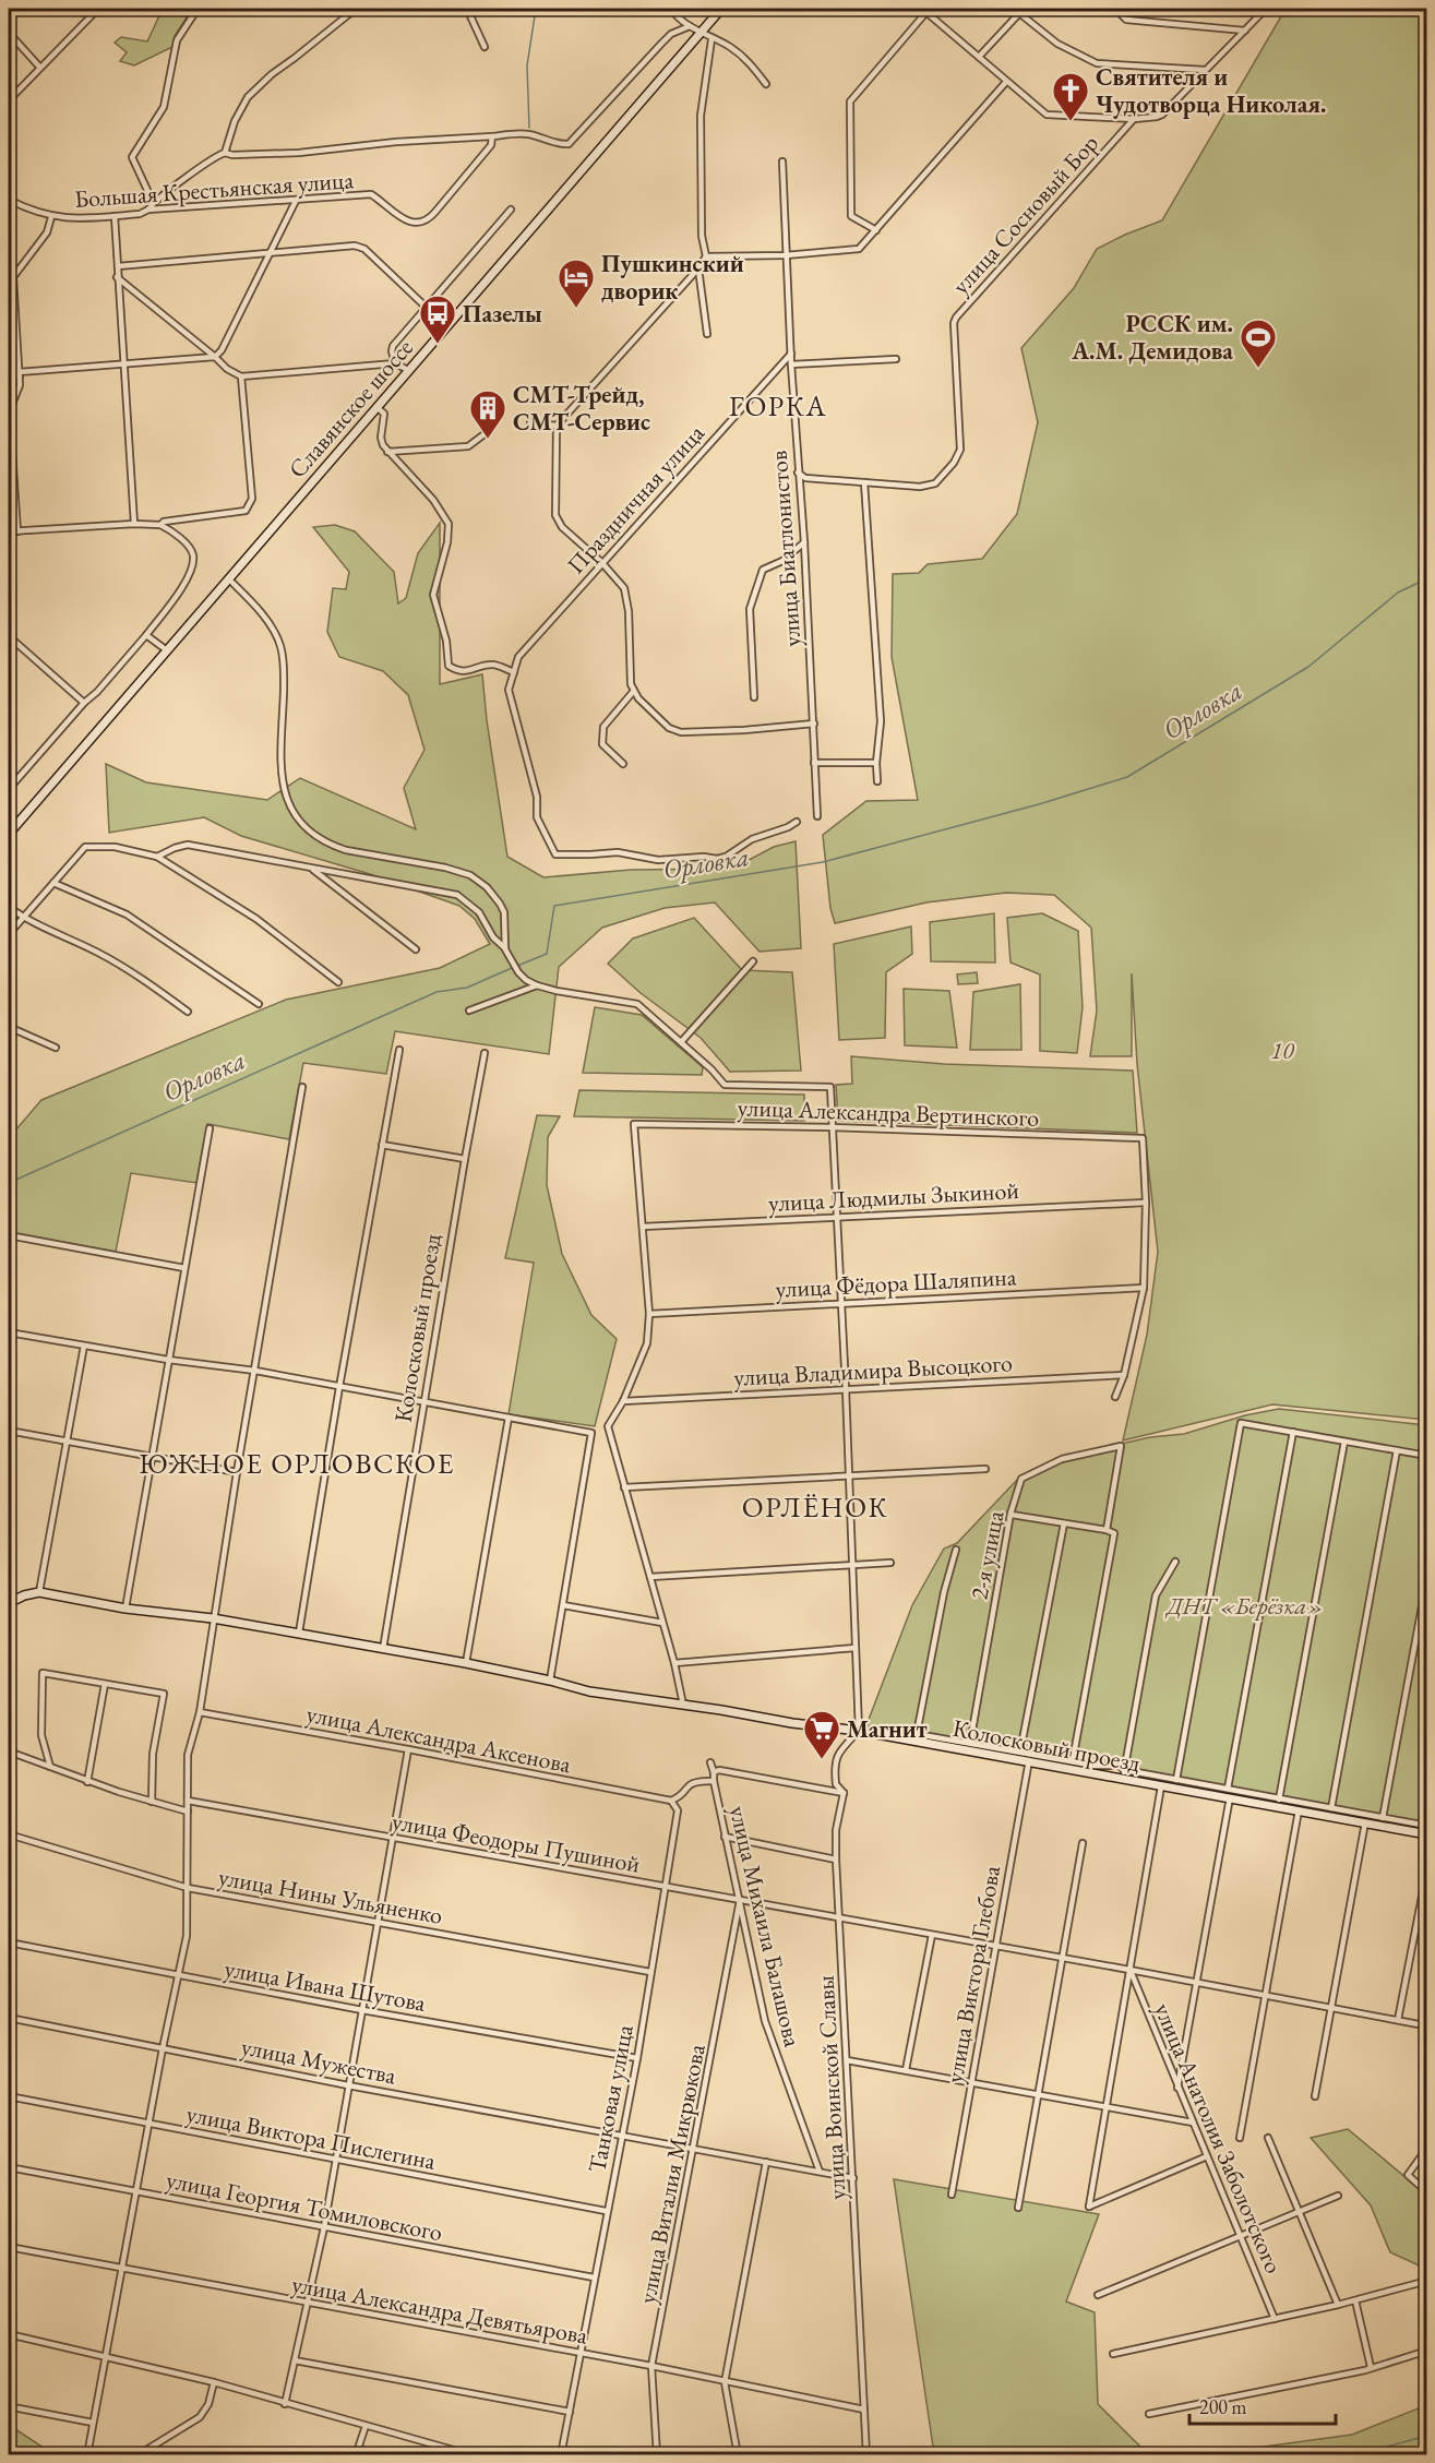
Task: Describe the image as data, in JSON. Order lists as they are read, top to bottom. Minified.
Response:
{"streets":{"street":["Большая Крестьянская улица","улица Сосновый Бор","Славянское шоссе","Праздничная улица","улица Биатлонистов","улица Александра Вертинского","улица Людмилы Зыкиной","улица Фёдора Шаляпина","Колосковый проезд","улица Владимира Высоцкого","2-я улица","улица Александра Аксенова","улица Феодоры Пушиной","улица Нины Ульяненко","улица Михаила Балашова","улица Виктора Глебова","улица Ивана Шутова","улица Мужества","улица Воинской Славы","Танковая улица","улица Виктора Пислегина","улица Анатолия Заболотского","улица Виталия Микрюкова","улица Георгия Томиловского","улица Александра Девятьярова"]},"crossings":[["улица Сосновый Бор","улица Биатлонистов"],["Праздничная улица","улица Биатлонистов"],["улица Александра Вертинского","улица Людмилы Зыкиной"],["Колосковый проезд","улица Виктора Глебова"],["Колосковый проезд","улица Воинской Славы"],["Колосковый проезд","улица Анатолия Заболотского"],["улица Александра Аксенова","Танковая улица"],["улица Феодоры Пушиной","улица Михаила Балашова"],["улица Феодоры Пушиной","улица Виктора Глебова"],["улица Феодоры Пушиной","улица Воинской Славы"],["улица Феодоры Пушиной","Танковая улица"],["улица Феодоры Пушиной","улица Анатолия Заболотского"],["улица Феодоры Пушиной","улица Виталия Микрюкова"],["улица Нины Ульяненко","Танковая улица"],["улица Михаила Балашова","улица Мужества"],["улица Михаила Балашова","улица Виталия Микрюкова"],["улица Ивана Шутова","Танковая улица"],["улица Мужества","улица Воинской Славы"],["улица Мужества","Танковая улица"],["улица Мужества","улица Виталия Микрюкова"],["улица Воинской Славы","улица Александра Девятьярова"],["Танковая улица","улица Виктора Пислегина"],["Танковая улица","улица Георгия Томиловского"],["Танковая улица","улица Александра Девятьярова"],["улица Виталия Микрюкова","улица Александра Девятьярова"]],"districts":["ГОРКА","ЮЖНОЕ ОРЛОВСКОЕ","ОРЛЁНОК"],"water":["Орловка"],"parks":["10","ДНТ «Берёзка»"],"places":{"church":["Святителя и Чудотворца Николая."],"hotel":["Пушкинский дворик"],"bus stop":["Пазелы"],"sports":["РССК им. А.М. Демидова"],"building":["СМТ-Трейд, СМТ-Сервис"],"supermarket":["Магнит"]},"scale_bar":"200 m"}
